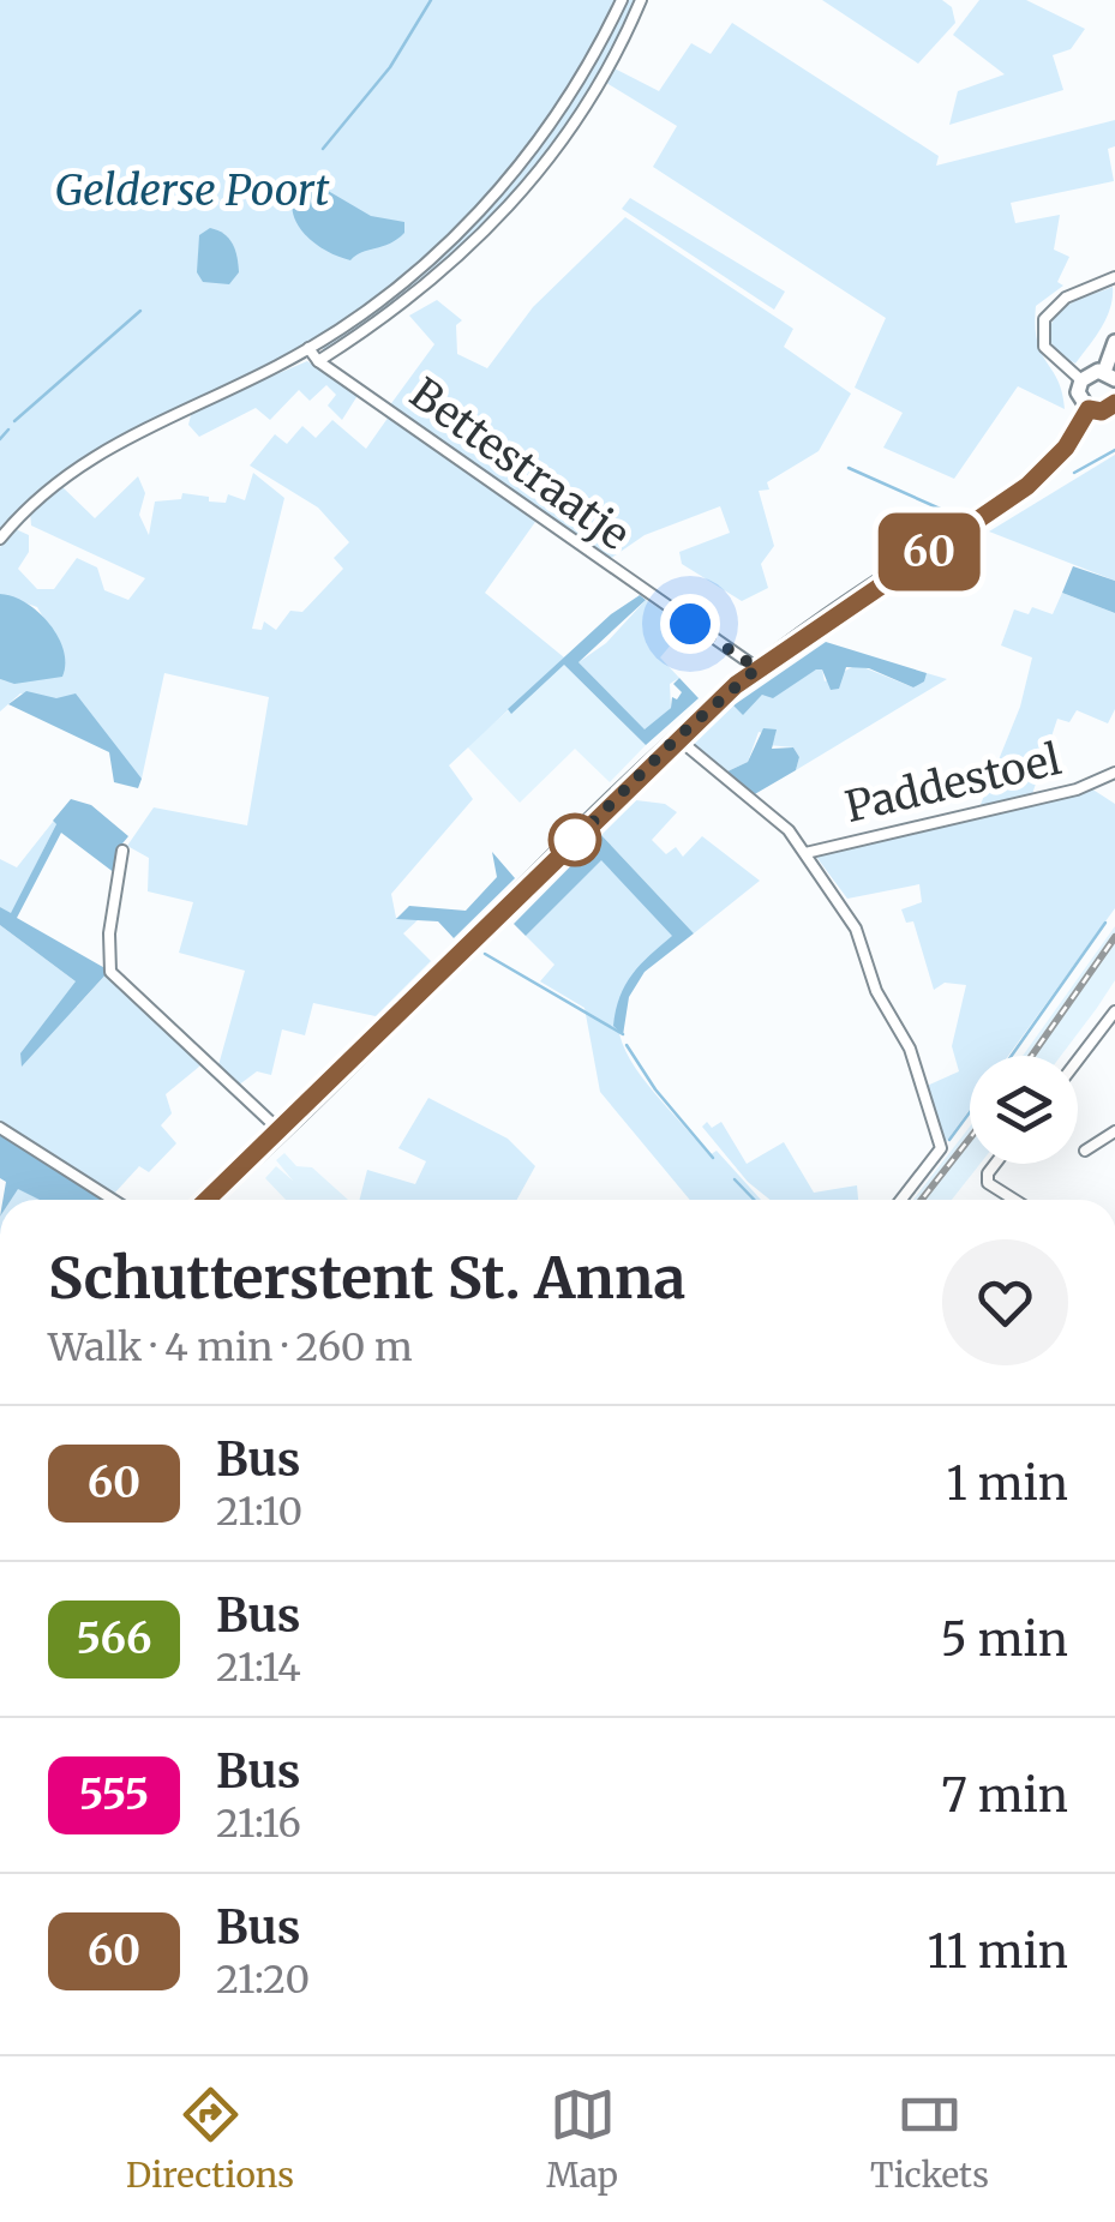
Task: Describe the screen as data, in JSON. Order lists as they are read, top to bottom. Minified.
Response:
{"streets":{"street":["Bettestraatje","Paddestoel"]},"parks":["Gelderse Poort"],"lines":["bus line 60"],"page":{"on_map":"60","heading":["Schutterstent St. Anna","Walk · 4 min · 260 m"],"list":[{"mark":"60","name":"Bus","note":"21:10","value":"1 min"},{"mark":"566","name":"Bus","note":"21:14","value":"5 min"},{"mark":"555","name":"Bus","note":"21:16","value":"7 min"},{"mark":"60","name":"Bus","note":"21:20","value":"11 min"}],"tabs":["Directions","Map","Tickets"]}}
